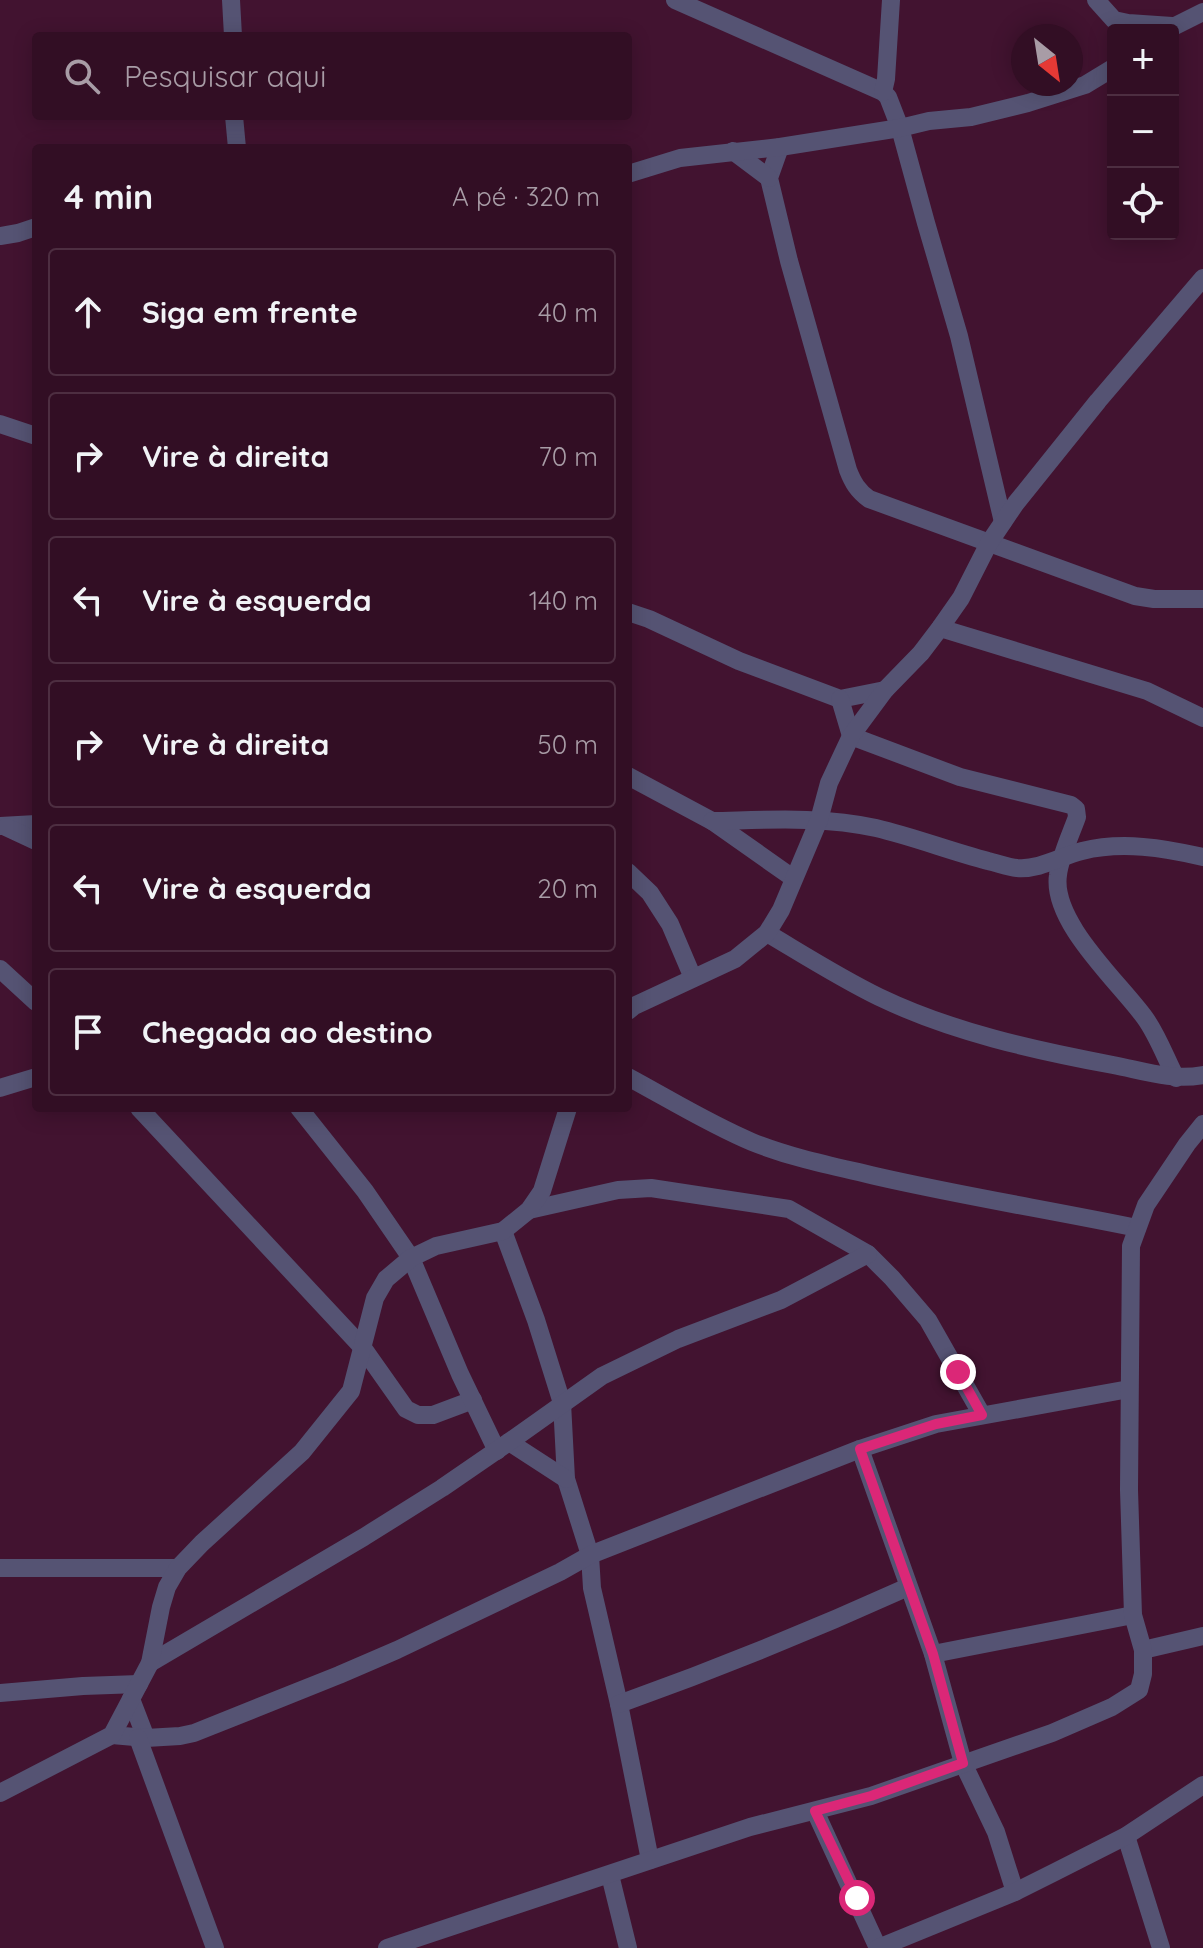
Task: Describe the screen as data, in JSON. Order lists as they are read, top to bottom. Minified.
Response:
{"north":"bottom right","page":{"map_buttons":["+","−"],"search":"Pesquisar aqui","heading":["4 min","A pé · 320 m"],"list":[["Siga em frente","40 m"],["Vire à direita","70 m"],["Vire à esquerda","140 m"],["Vire à direita","50 m"],["Vire à esquerda","20 m"],"Chegada ao destino"]}}
